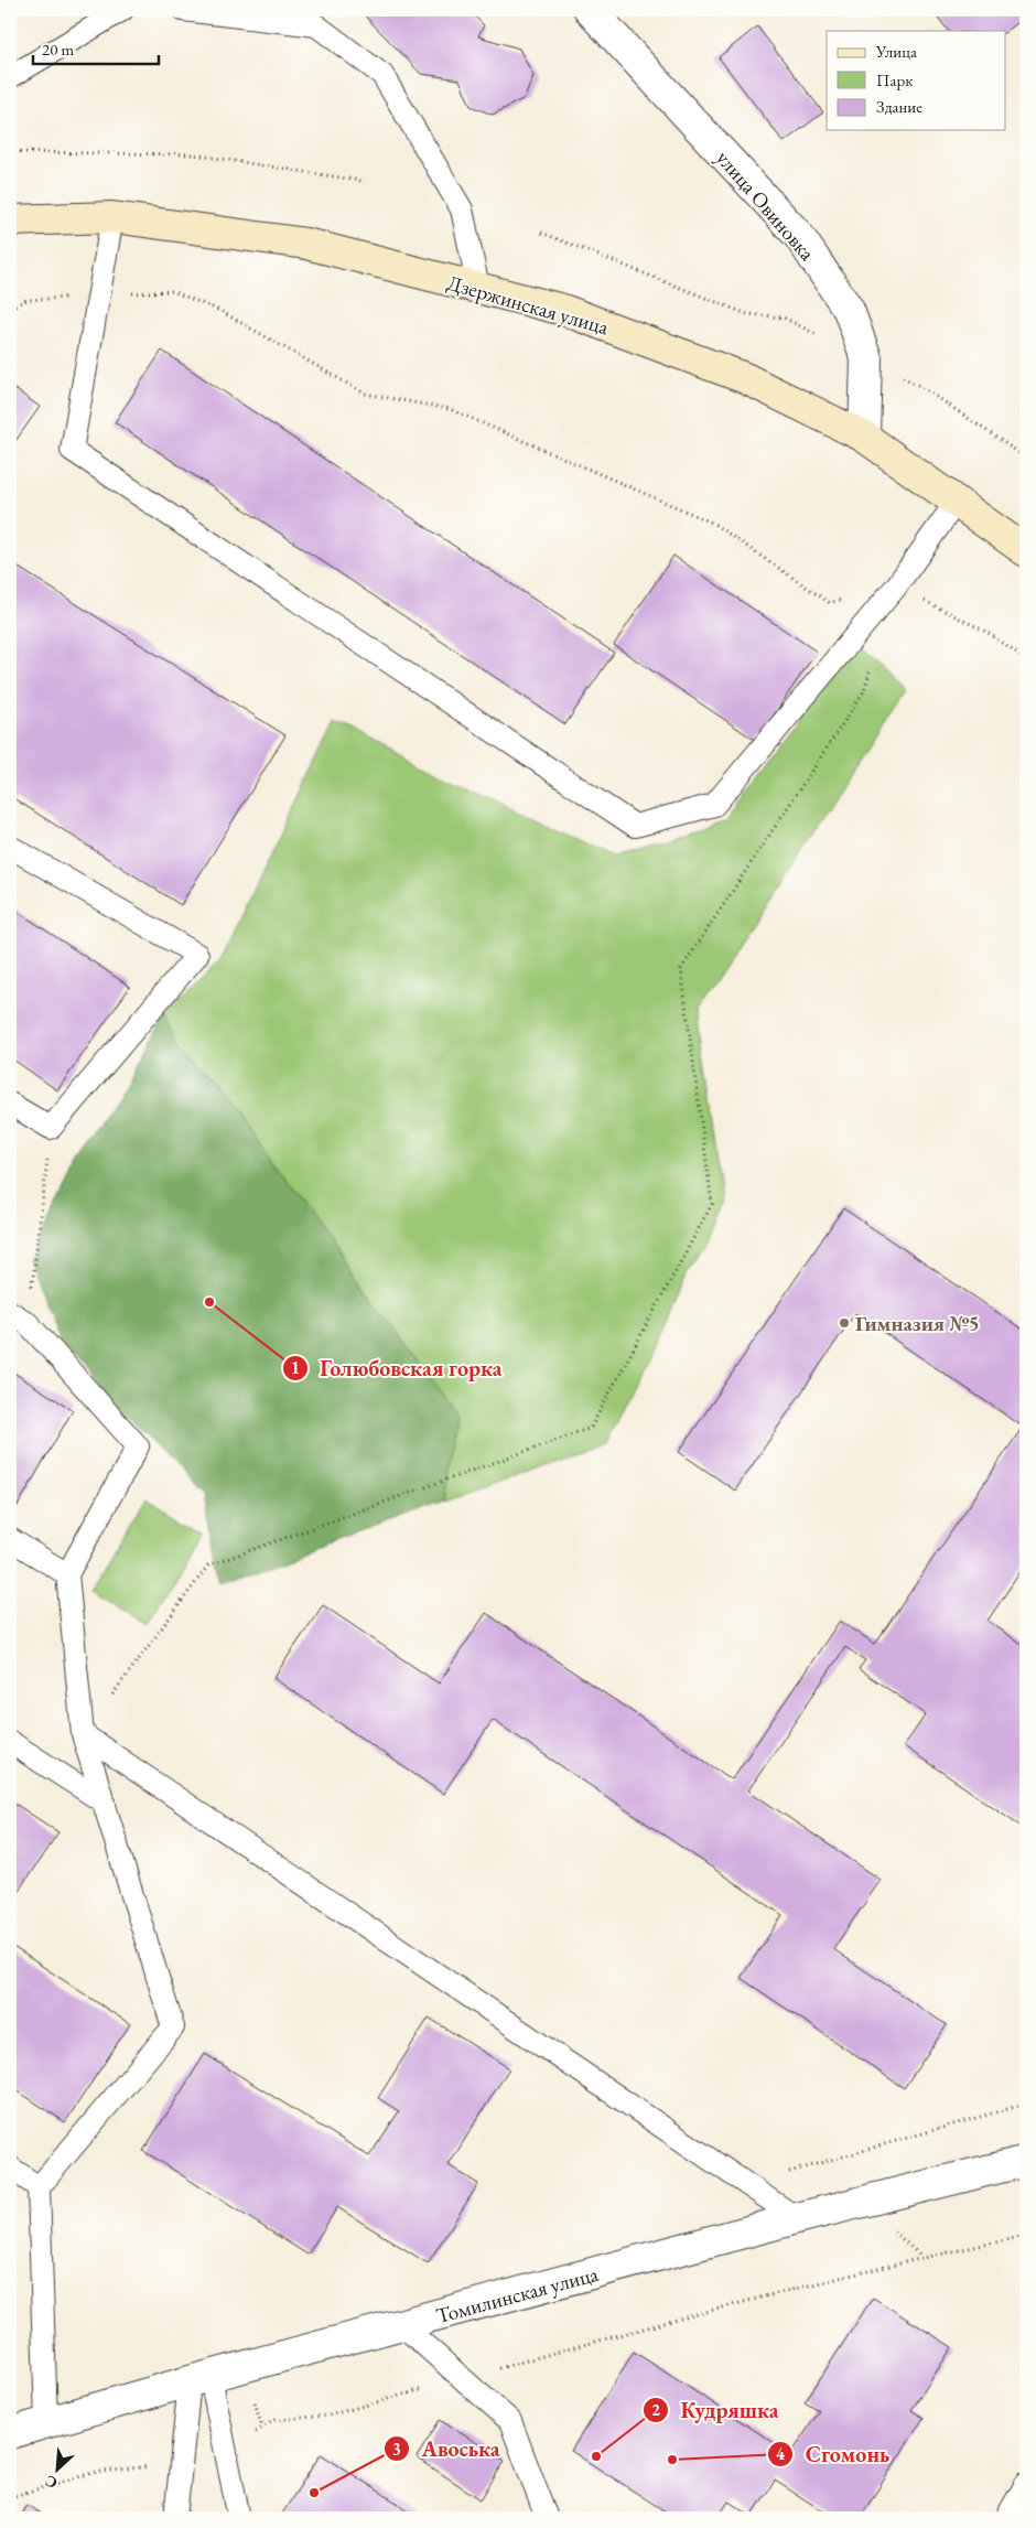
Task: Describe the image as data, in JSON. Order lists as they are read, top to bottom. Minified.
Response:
{"streets":{"main road":["Дзержинская улица"],"street":["улица Овиновка","Томилинская улица"]},"crossings":[["улица Овиновка","Дзержинская улица"]],"places":["Голюбовская горка","Гимназия №5","Кудряшка","Сгомонь","Авоська"],"legend":["Улица","Парк","Здание"],"scale_bar":"20 m","north":"bottom left"}
